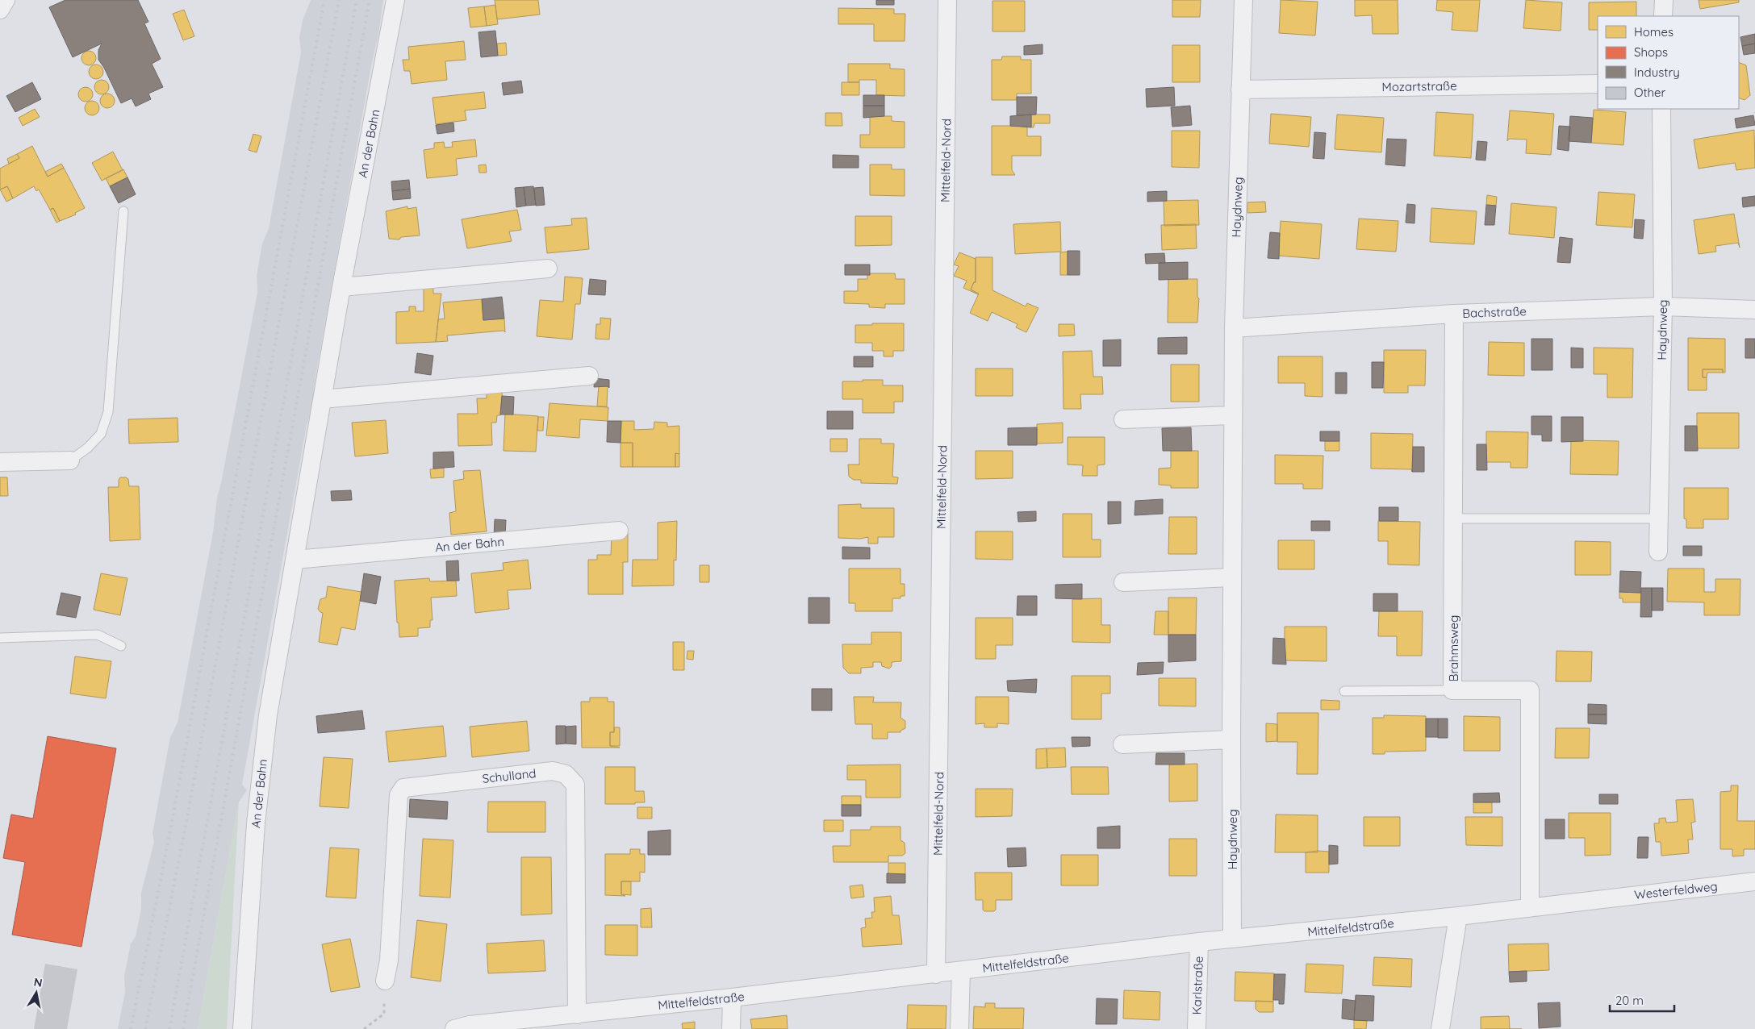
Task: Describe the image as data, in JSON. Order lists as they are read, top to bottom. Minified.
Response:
{"streets":{"street":["Mozartstraße","An der Bahn","Mittelfeld-Nord","Haydnweg","Bachstraße","Brahmsweg","Schulland","Westerfeldweg","Mittelfeldstraße","Karlstraße"]},"crossings":[["Mozartstraße","Haydnweg"],["Mittelfeld-Nord","Mittelfeldstraße"],["Haydnweg","Bachstraße"],["Haydnweg","Mittelfeldstraße"],["Bachstraße","Brahmsweg"],["Brahmsweg","Mittelfeldstraße"],["Schulland","Mittelfeldstraße"],["Westerfeldweg","Mittelfeldstraße"],["Mittelfeldstraße","Karlstraße"]],"legend":["Homes","Shops","Industry","Other"],"scale_bar":"20 m","north":"top"}
